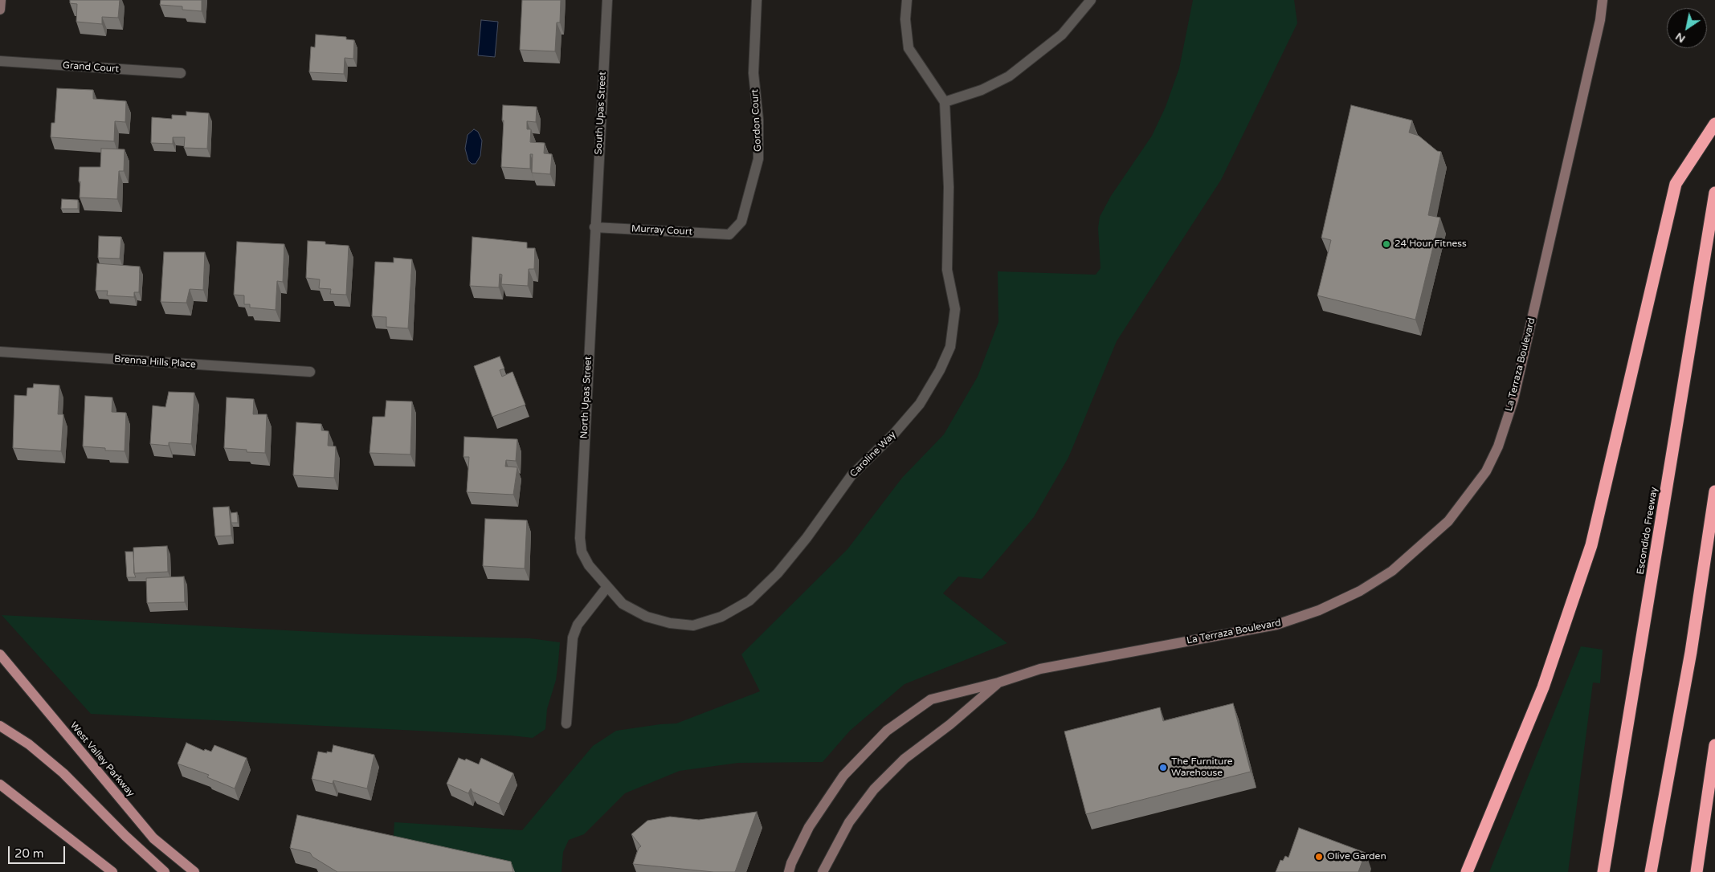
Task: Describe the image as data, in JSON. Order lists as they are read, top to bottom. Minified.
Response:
{"streets":{"highway":["Escondido Freeway"],"main road":["West Valley Parkway"],"street":["Grand Court","South Upas Street","Gordon Court","Murray Court","Brenna Hills Place","La Terraza Boulevard","North Upas Street","Caroline Way"]},"crossings":[["South Upas Street","Murray Court"],["South Upas Street","North Upas Street"],["Gordon Court","Murray Court"],["Murray Court","North Upas Street"],["North Upas Street","Caroline Way"]],"places":["24 Hour Fitness","The Furniture Warehouse","Olive Garden"],"scale_bar":"20 m","north":"bottom left"}
